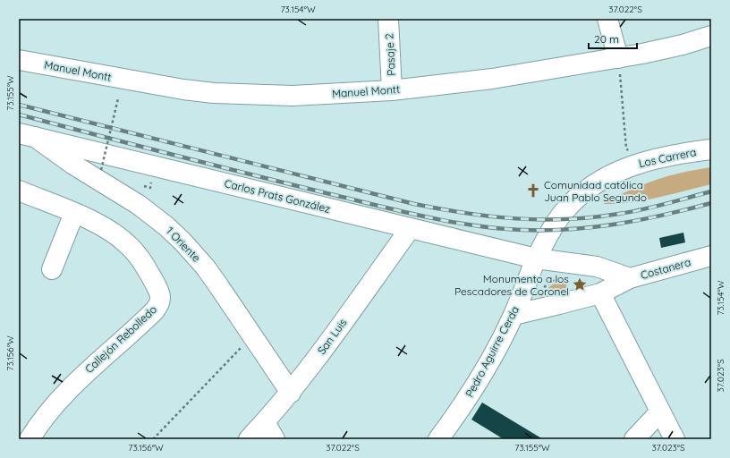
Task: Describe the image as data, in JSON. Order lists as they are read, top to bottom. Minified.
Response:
{"streets":{"street":["Pasaje 2","Manuel Montt","Los Carrera","Carlos Prats González","1 Oriente","Costanera","San Luis","Callejón Rebolledo","Pedro Aguirre Cerda"]},"crossings":[["Pasaje 2","Manuel Montt"],["Los Carrera","Carlos Prats González"],["Los Carrera","Costanera"],["Los Carrera","Pedro Aguirre Cerda"],["Carlos Prats González","1 Oriente"],["Carlos Prats González","Costanera"],["Carlos Prats González","San Luis"],["Carlos Prats González","Pedro Aguirre Cerda"],["1 Oriente","San Luis"],["Costanera","Pedro Aguirre Cerda"]],"places":{"church":["Comunidad católica Juan Pablo Segundo"],"place":["Monumento a los Pescadores de Coronel"]},"scale_bar":"20 m","coordinates":["73.154°W","37.022°S","73.155°W","73.156°W","37.023°S"]}
